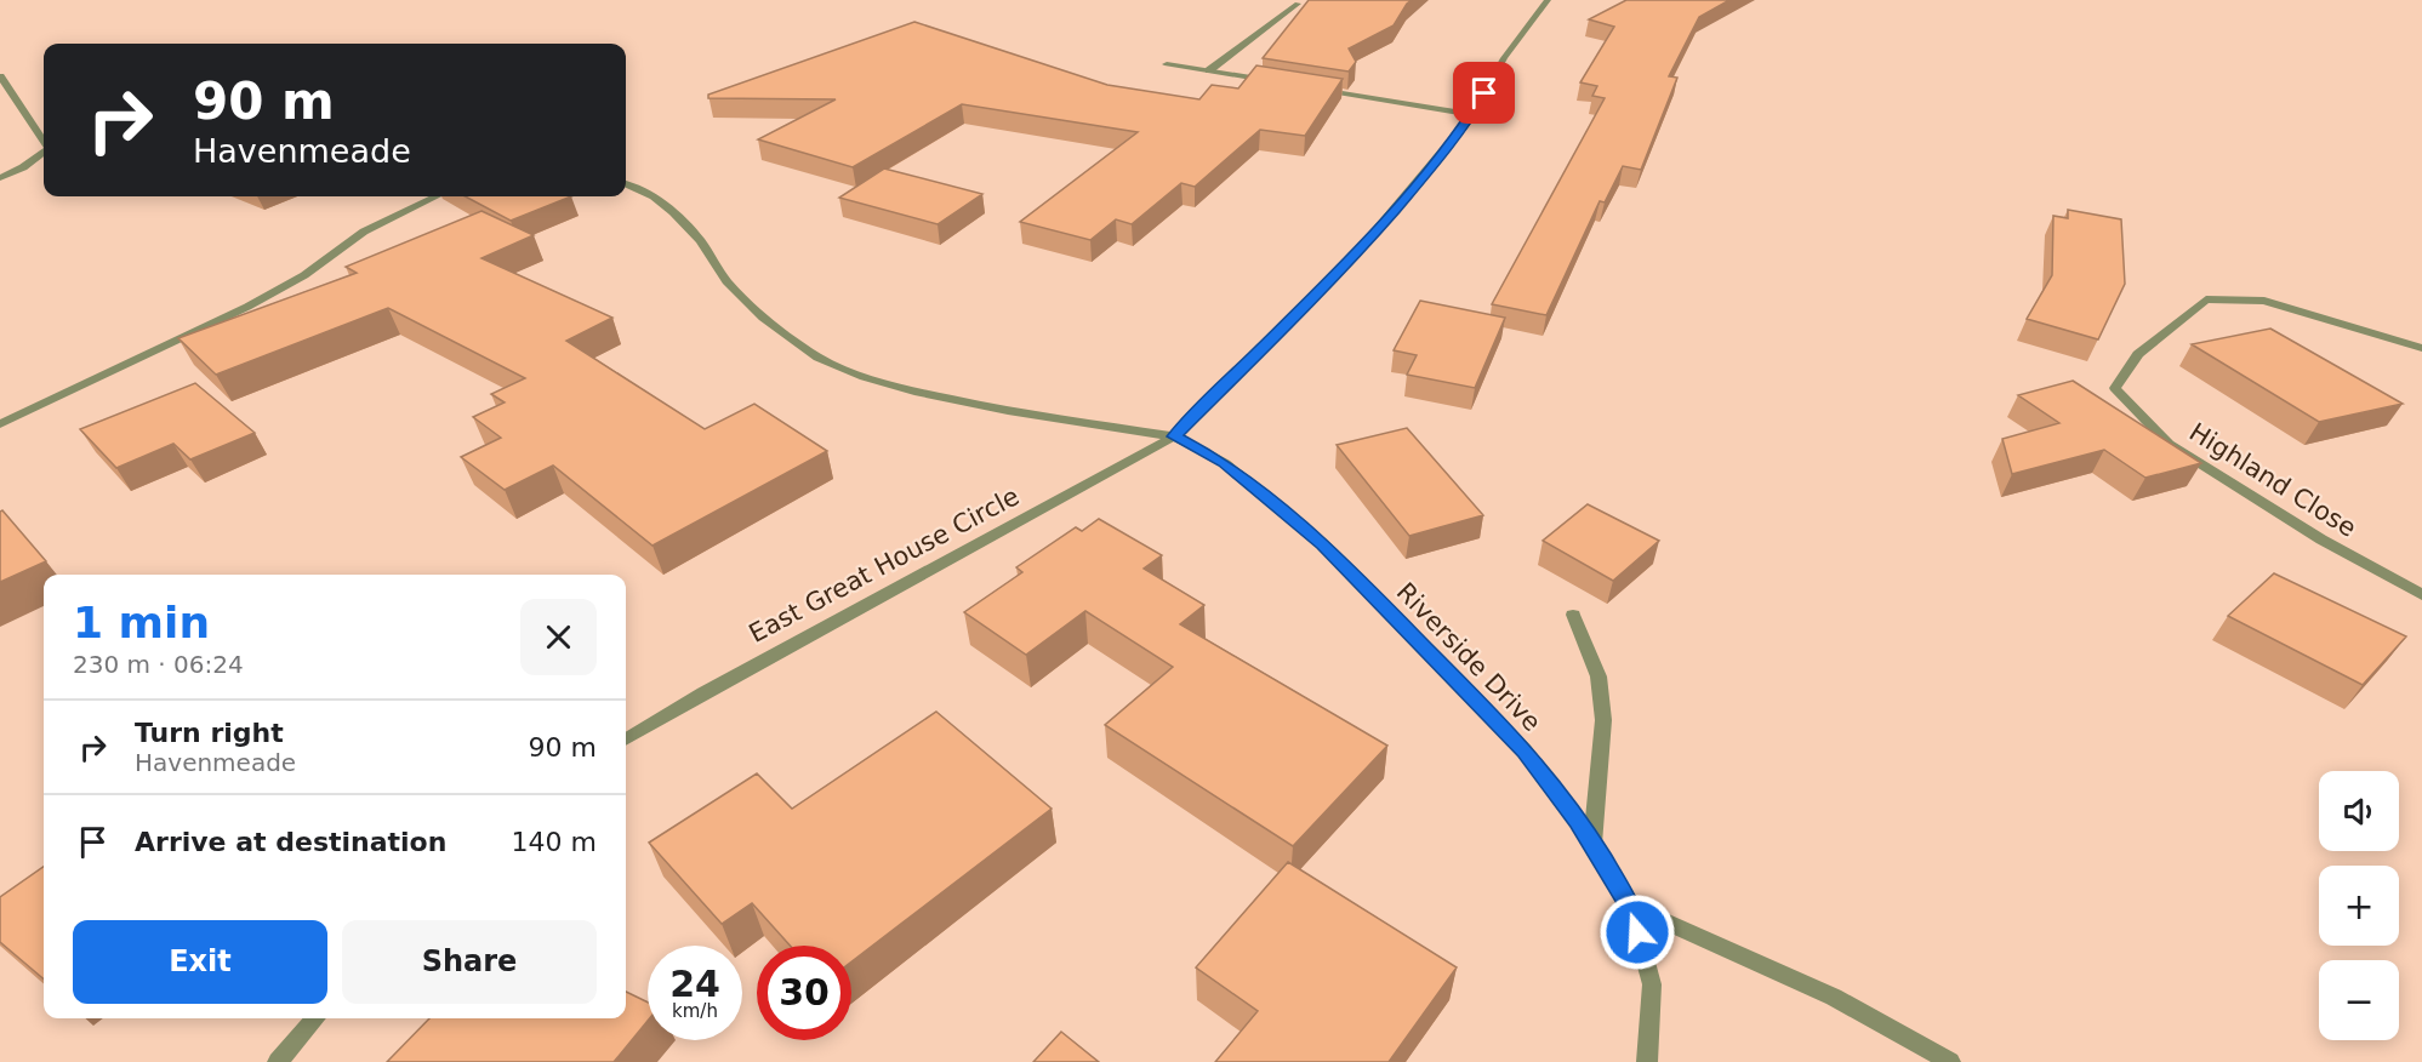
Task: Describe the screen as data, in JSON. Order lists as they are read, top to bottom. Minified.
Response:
{"streets":{"street":["Highland Close","East Great House Circle","Riverside Drive"]},"crossings":[["East Great House Circle","Riverside Drive"]],"page":{"turn":["90 m","Havenmeade"],"heading":["1 min","230 m · 06:24"],"list":[{"name":"Turn right","note":"Havenmeade","value":"90 m"},{"name":"Arrive at destination","value":"140 m"}],"map_buttons":["+","−"],"buttons":["Exit","Share"],"speed":"24 km/h","limit":"30"}}
